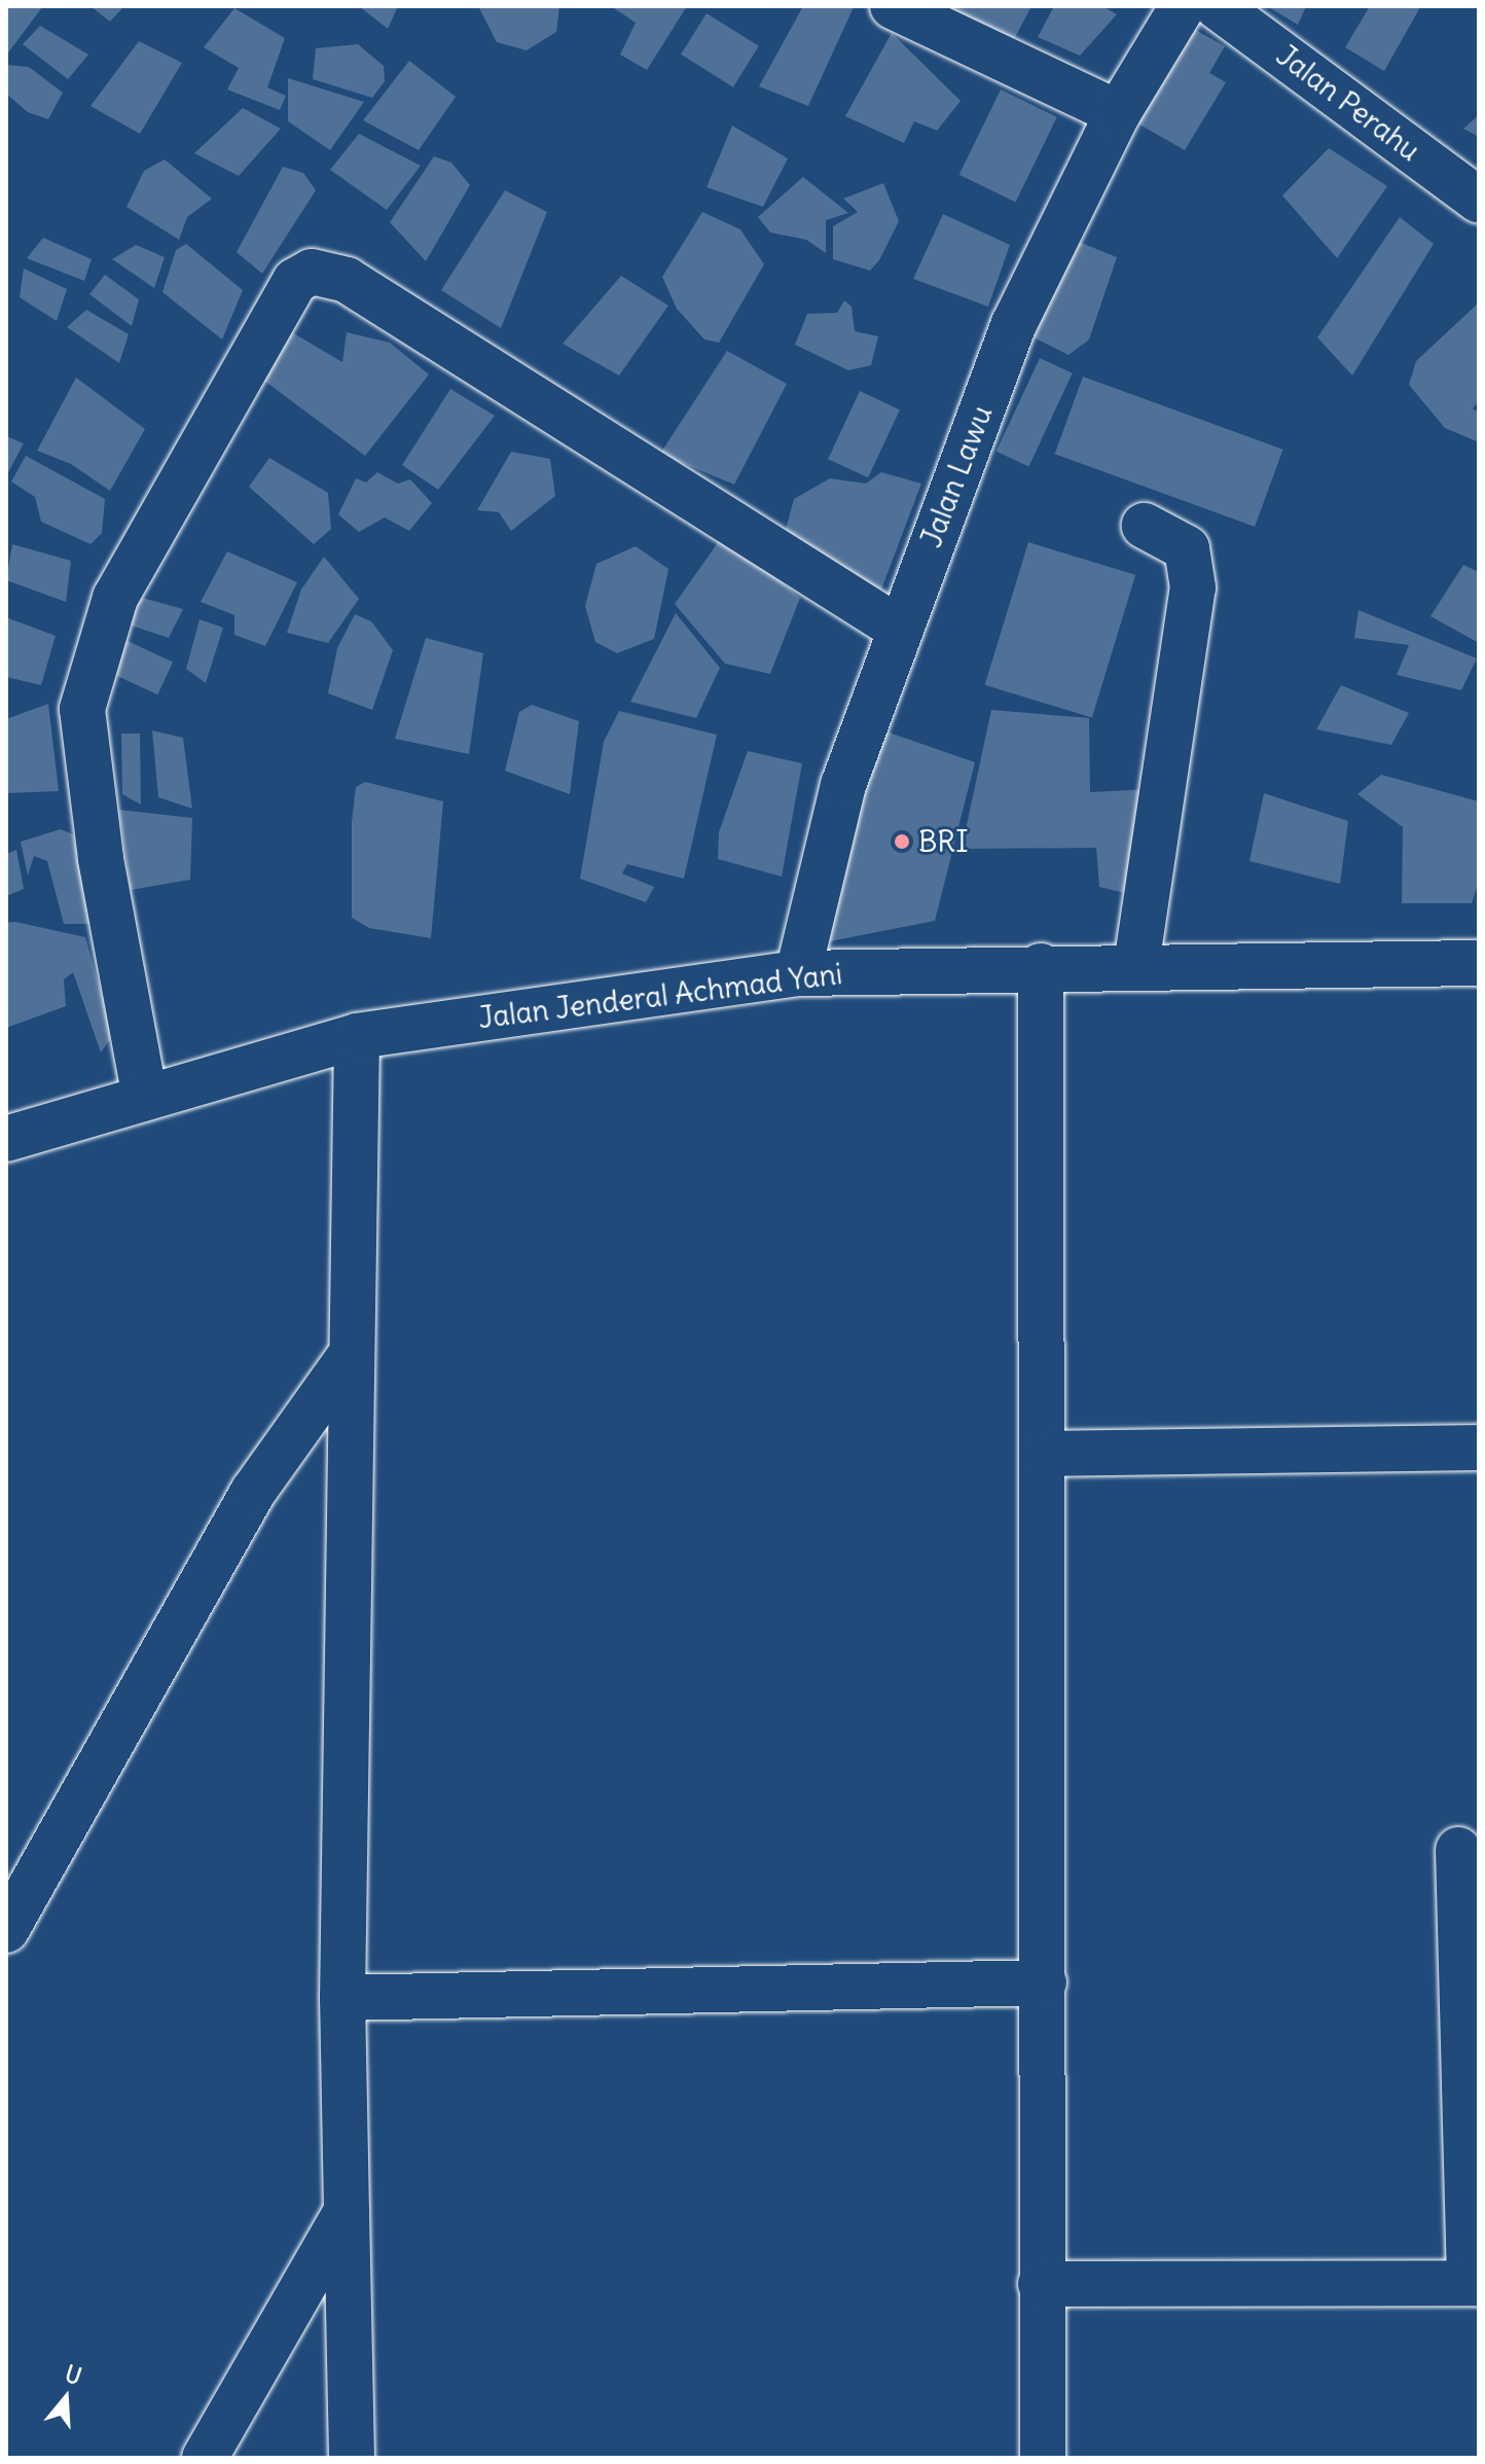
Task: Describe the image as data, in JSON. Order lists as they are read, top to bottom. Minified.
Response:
{"streets":{"street":["Jalan Perahu","Jalan Lawu","Jalan Jenderal Achmad Yani"]},"crossings":[["Jalan Lawu","Jalan Jenderal Achmad Yani"]],"places":["BRI"],"north":"top"}
